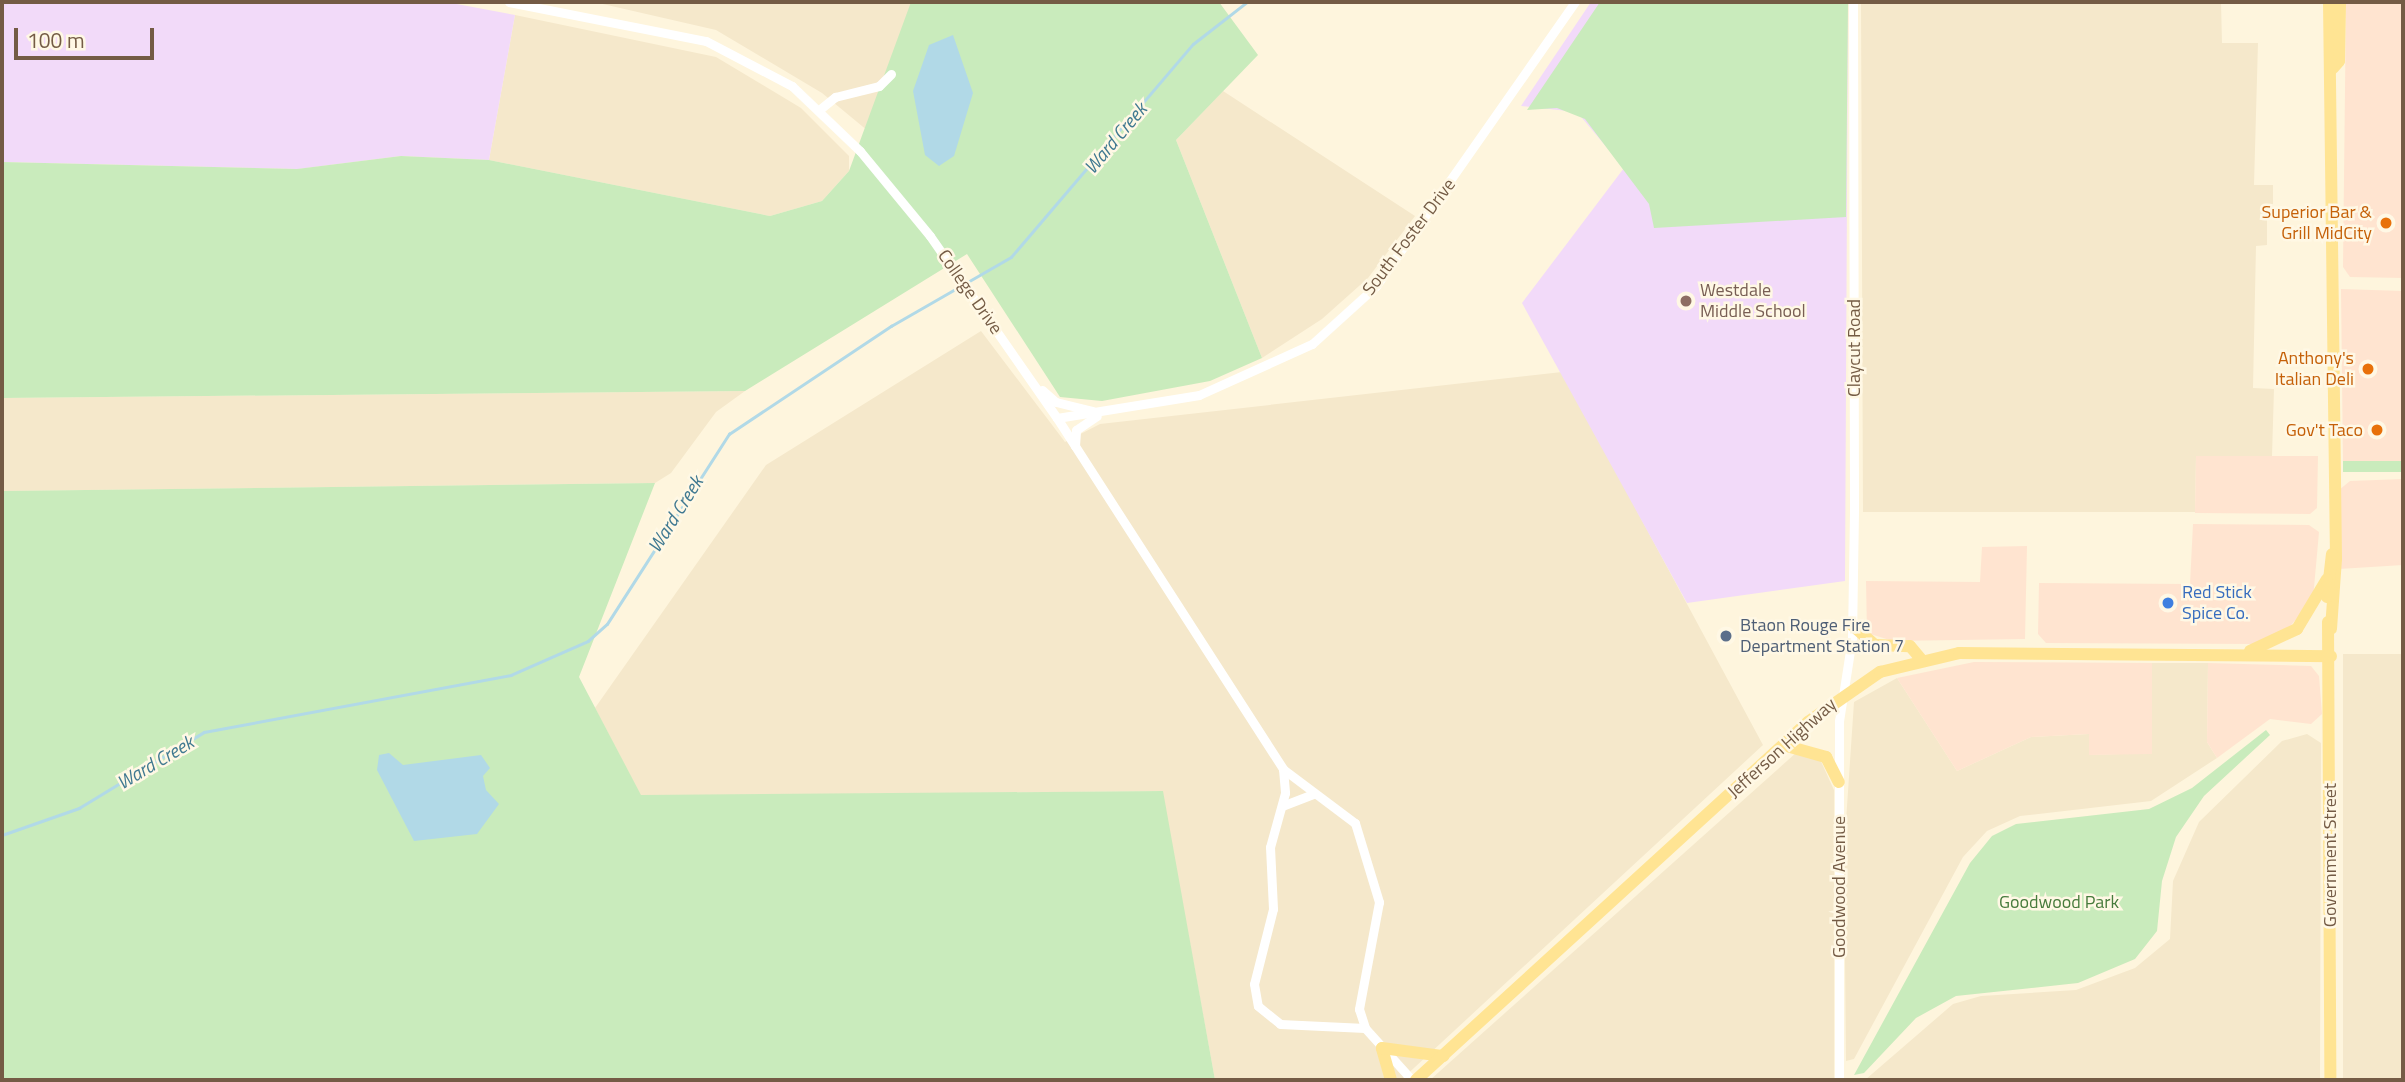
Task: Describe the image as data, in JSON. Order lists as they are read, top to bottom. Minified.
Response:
{"streets":{"main road":["Jefferson Highway","Government Street"],"street":["South Foster Drive","College Drive","Claycut Road","Goodwood Avenue"]},"crossings":[["South Foster Drive","College Drive"],["College Drive","Jefferson Highway"],["Claycut Road","Jefferson Highway"],["Claycut Road","Goodwood Avenue"],["Jefferson Highway","Government Street"],["Jefferson Highway","Goodwood Avenue"]],"water":["Ward Creek"],"parks":["Goodwood Park"],"places":["Superior Bar & Grill MidCity","Westdale Middle School","Anthony's Italian Deli","Gov't Taco","Red Stick Spice Co.","Btaon Rouge Fire Department Station 7"],"scale_bar":"100 m"}
